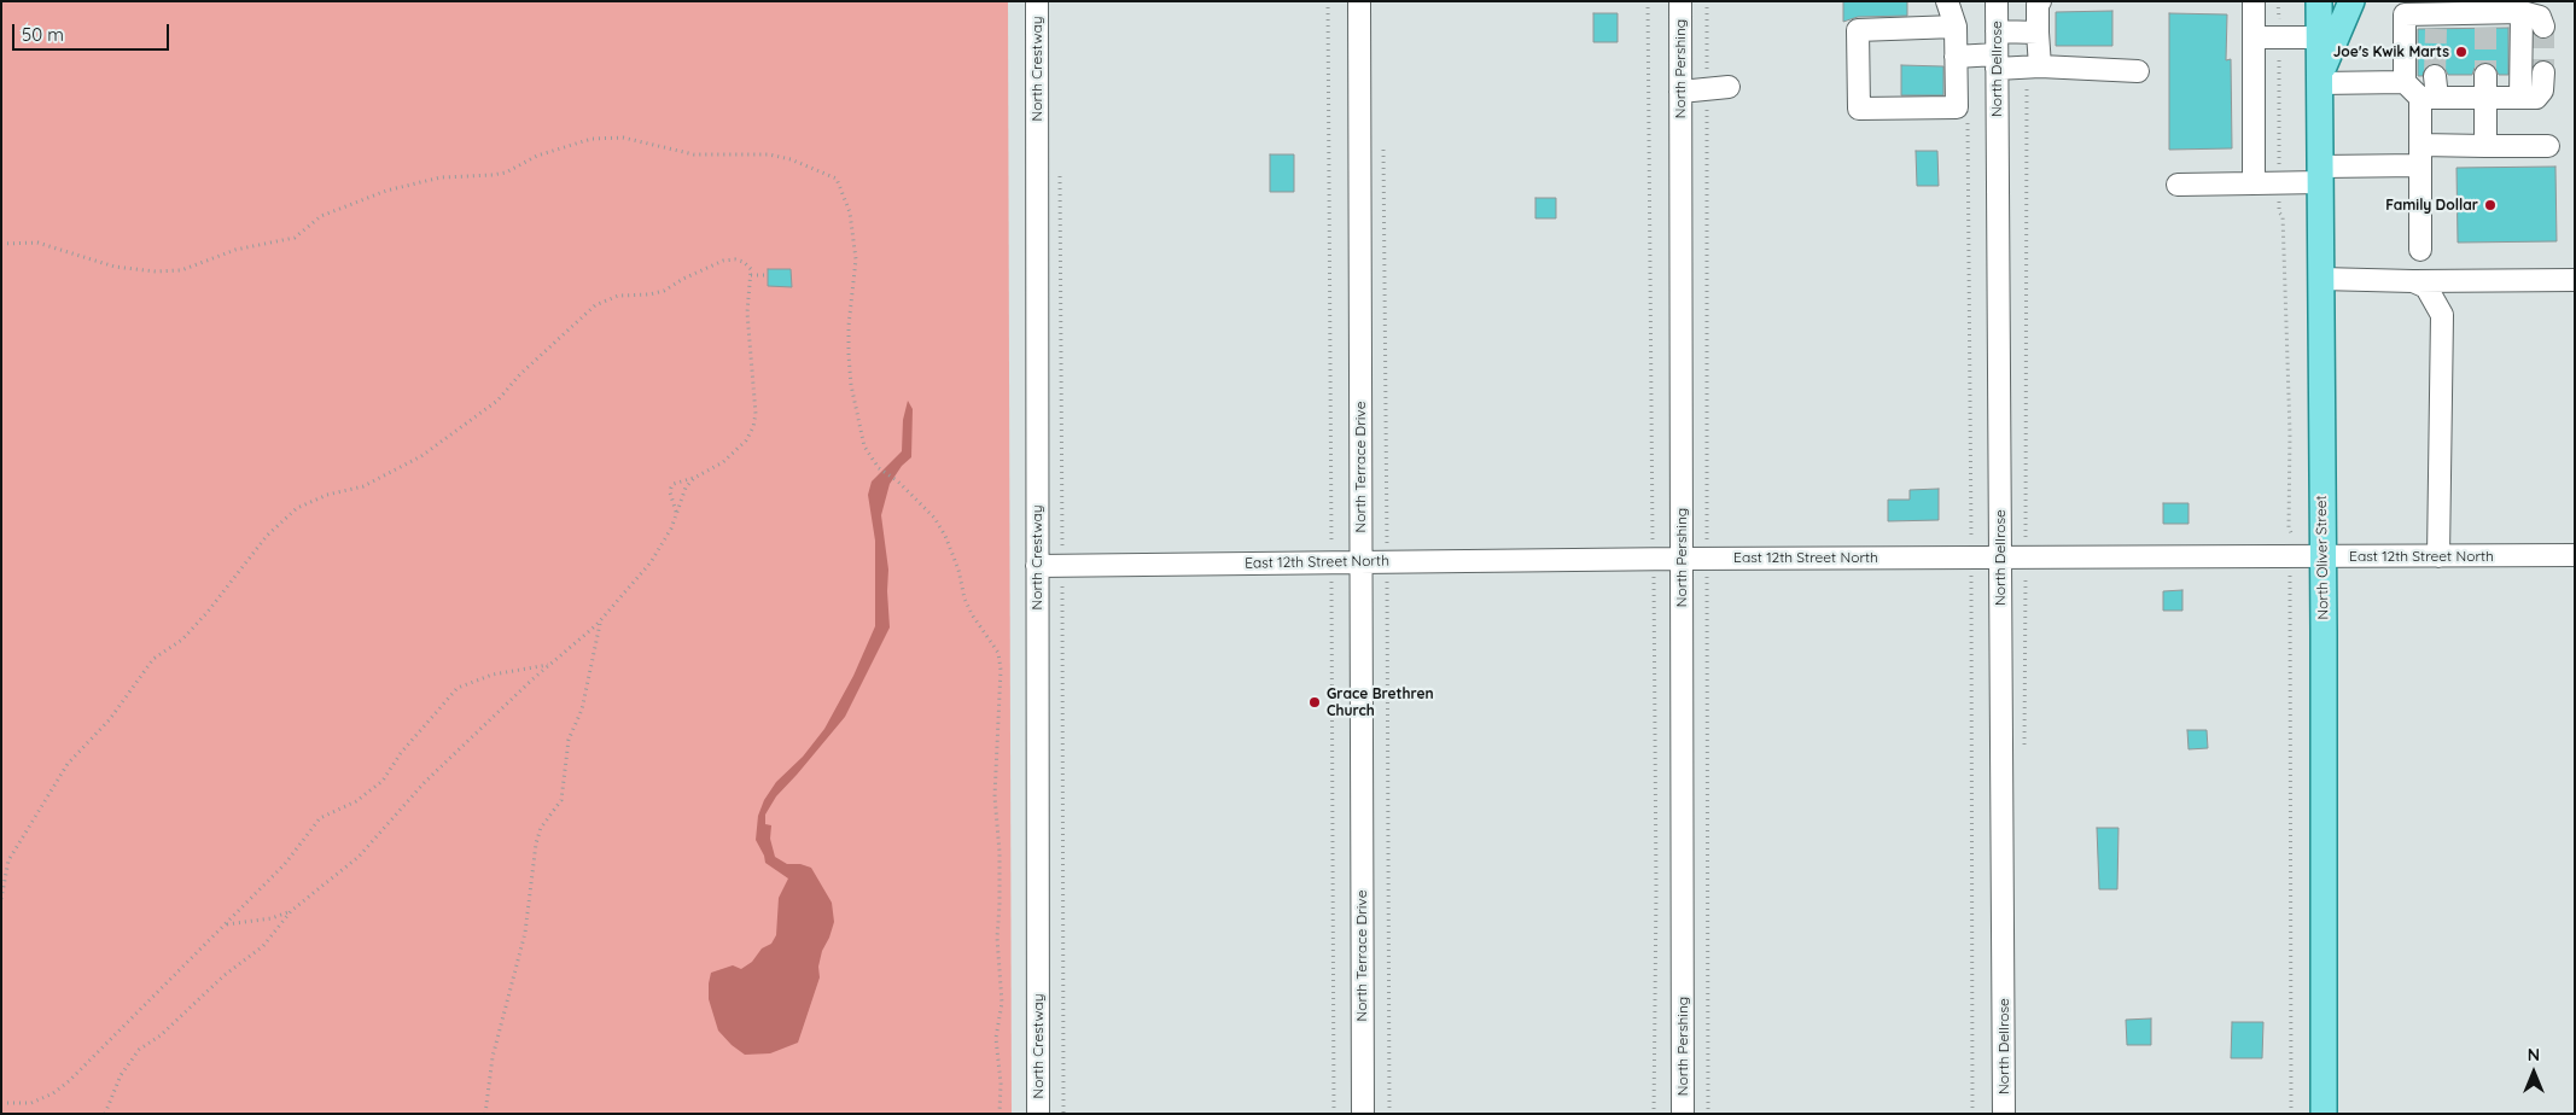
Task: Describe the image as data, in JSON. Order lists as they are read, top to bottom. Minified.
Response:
{"streets":{"main road":["North Oliver Street"],"street":["North Crestway","North Pershing","North Dellrose","North Terrace Drive","East 12th Street North"]},"crossings":[["North Crestway","East 12th Street North"],["North Pershing","East 12th Street North"],["North Dellrose","East 12th Street North"],["North Terrace Drive","East 12th Street North"],["East 12th Street North","North Oliver Street"]],"places":["Joe's Kwik Marts","Family Dollar","Grace Brethren Church"],"scale_bar":"50 m","north":"top"}
